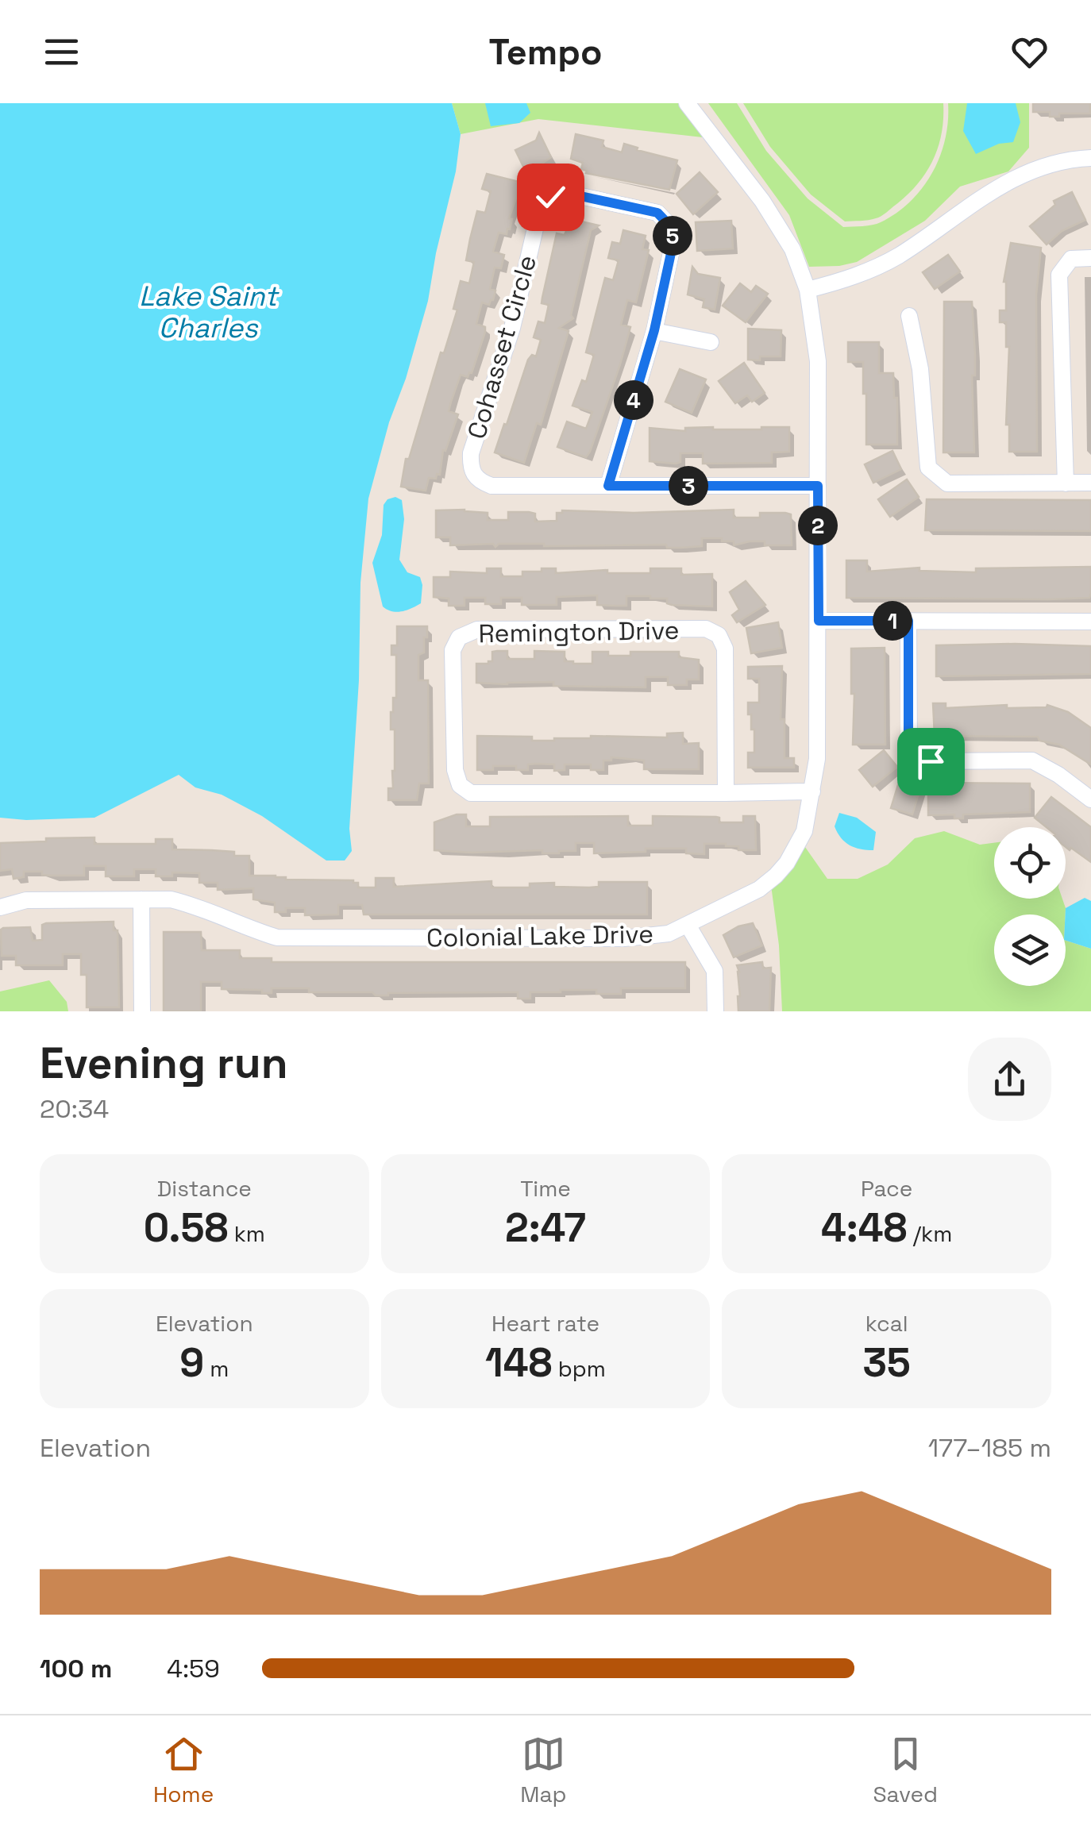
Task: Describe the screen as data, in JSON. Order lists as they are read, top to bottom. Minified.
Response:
{"streets":{"street":["Cohasset Circle","Remington Drive","Colonial Lake Drive"]},"crossings":[["Cohasset Circle","Colonial Lake Drive"],["Remington Drive","Colonial Lake Drive"]],"water":["Lake Saint Charles"],"page":{"header":"Tempo","pins":["5","4","3","2","1"],"heading":["Evening run","20:34"],"stats":[["Distance","0.58 km"],["Time","2:47"],["Pace","4:48 /km"],["Elevation","9 m"],["Heart rate","148 bpm"],["kcal","35"]],"chart":["Elevation","177–185 m"],"list":[{"name":"100 m","note":"4:59"}],"tabs":["Home","Map","Saved"]}}
